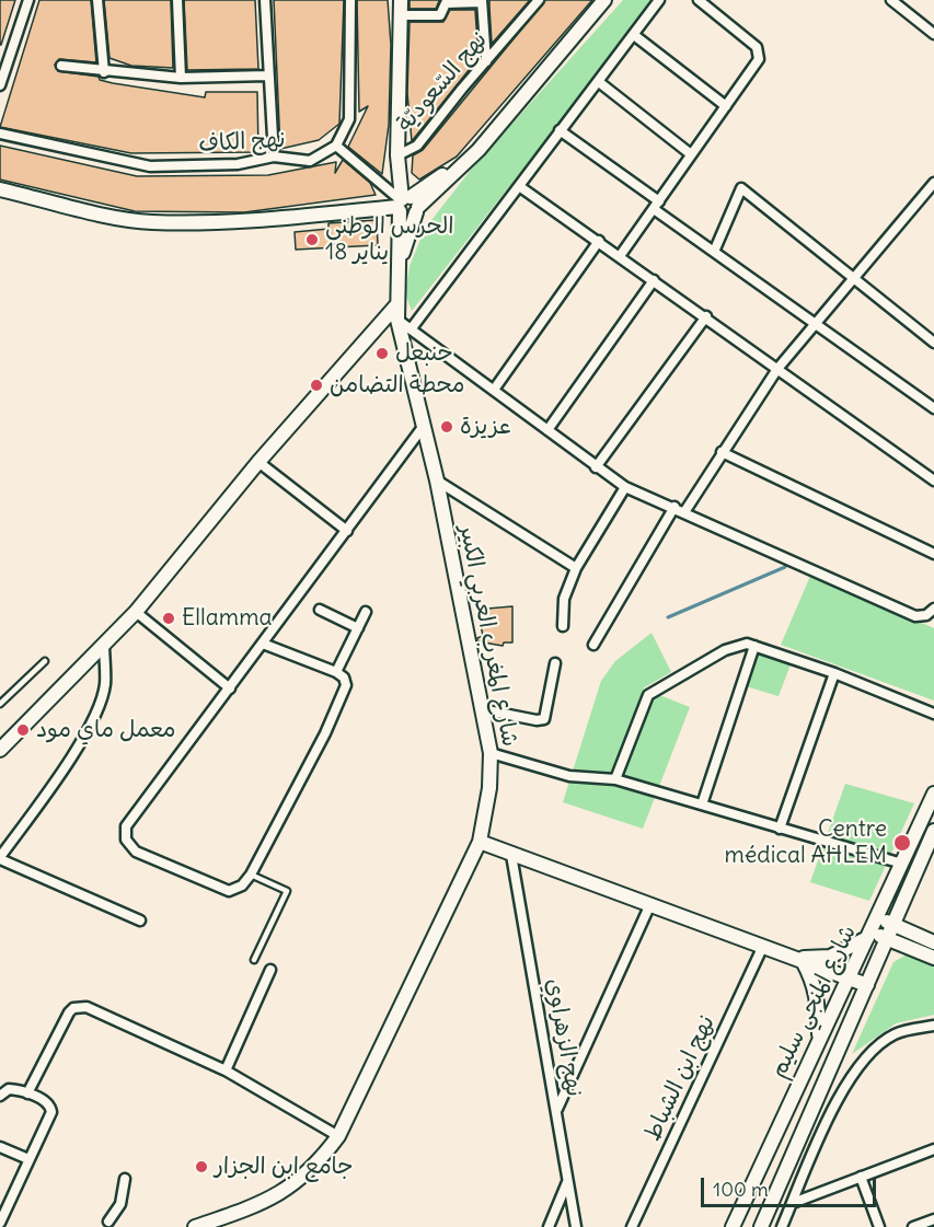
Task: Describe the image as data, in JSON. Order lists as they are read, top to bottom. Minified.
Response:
{"streets":{"street":["نهج السّعوديّة","نهج الكاف","شارع المغرب العربي الكبير","شارع المنجي سليم","نهج الزهراوي","نهج ابن الشباط"]},"crossings":[["نهج السّعوديّة","شارع المغرب العربي الكبير"]],"places":["الحرس الوطني 18 يناير","حنبعل","محطة التضامن","عزيزة","Ellamma","معمل ماي مود","Centre médical AHLEM","جامع ابن الجزار"],"scale_bar":"100 m"}
